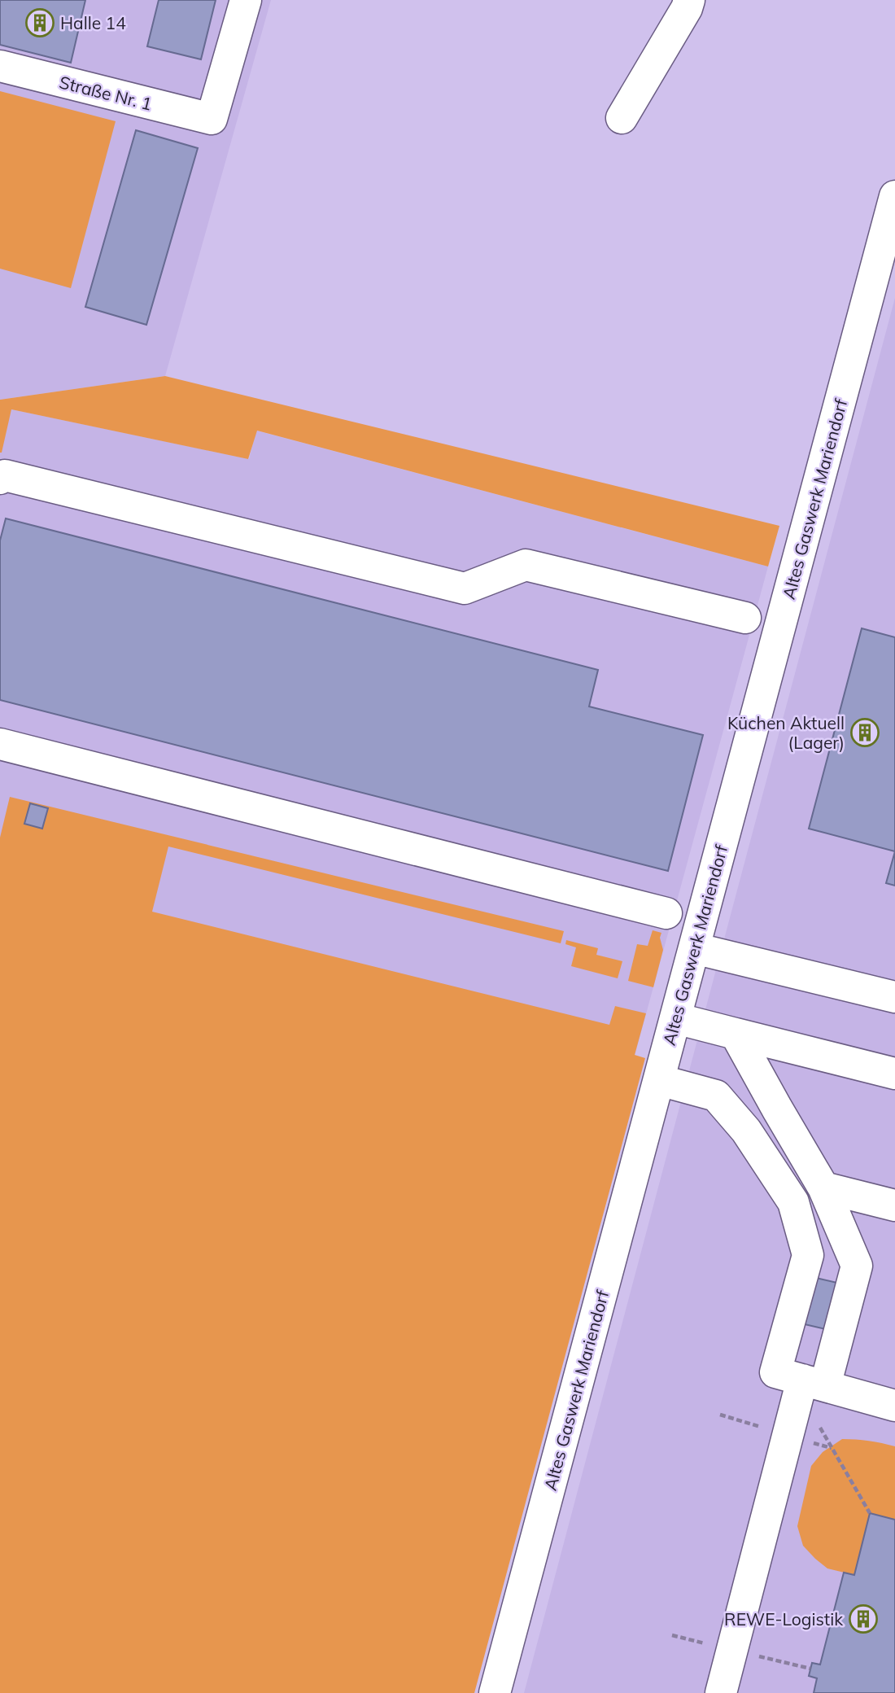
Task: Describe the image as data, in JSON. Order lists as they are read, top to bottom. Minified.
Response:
{"streets":{"street":["Straße Nr. 1","Altes Gaswerk Mariendorf"]},"places":{"building":["Halle 14","Küchen Aktuell (Lager)","REWE-Logistik"]}}
